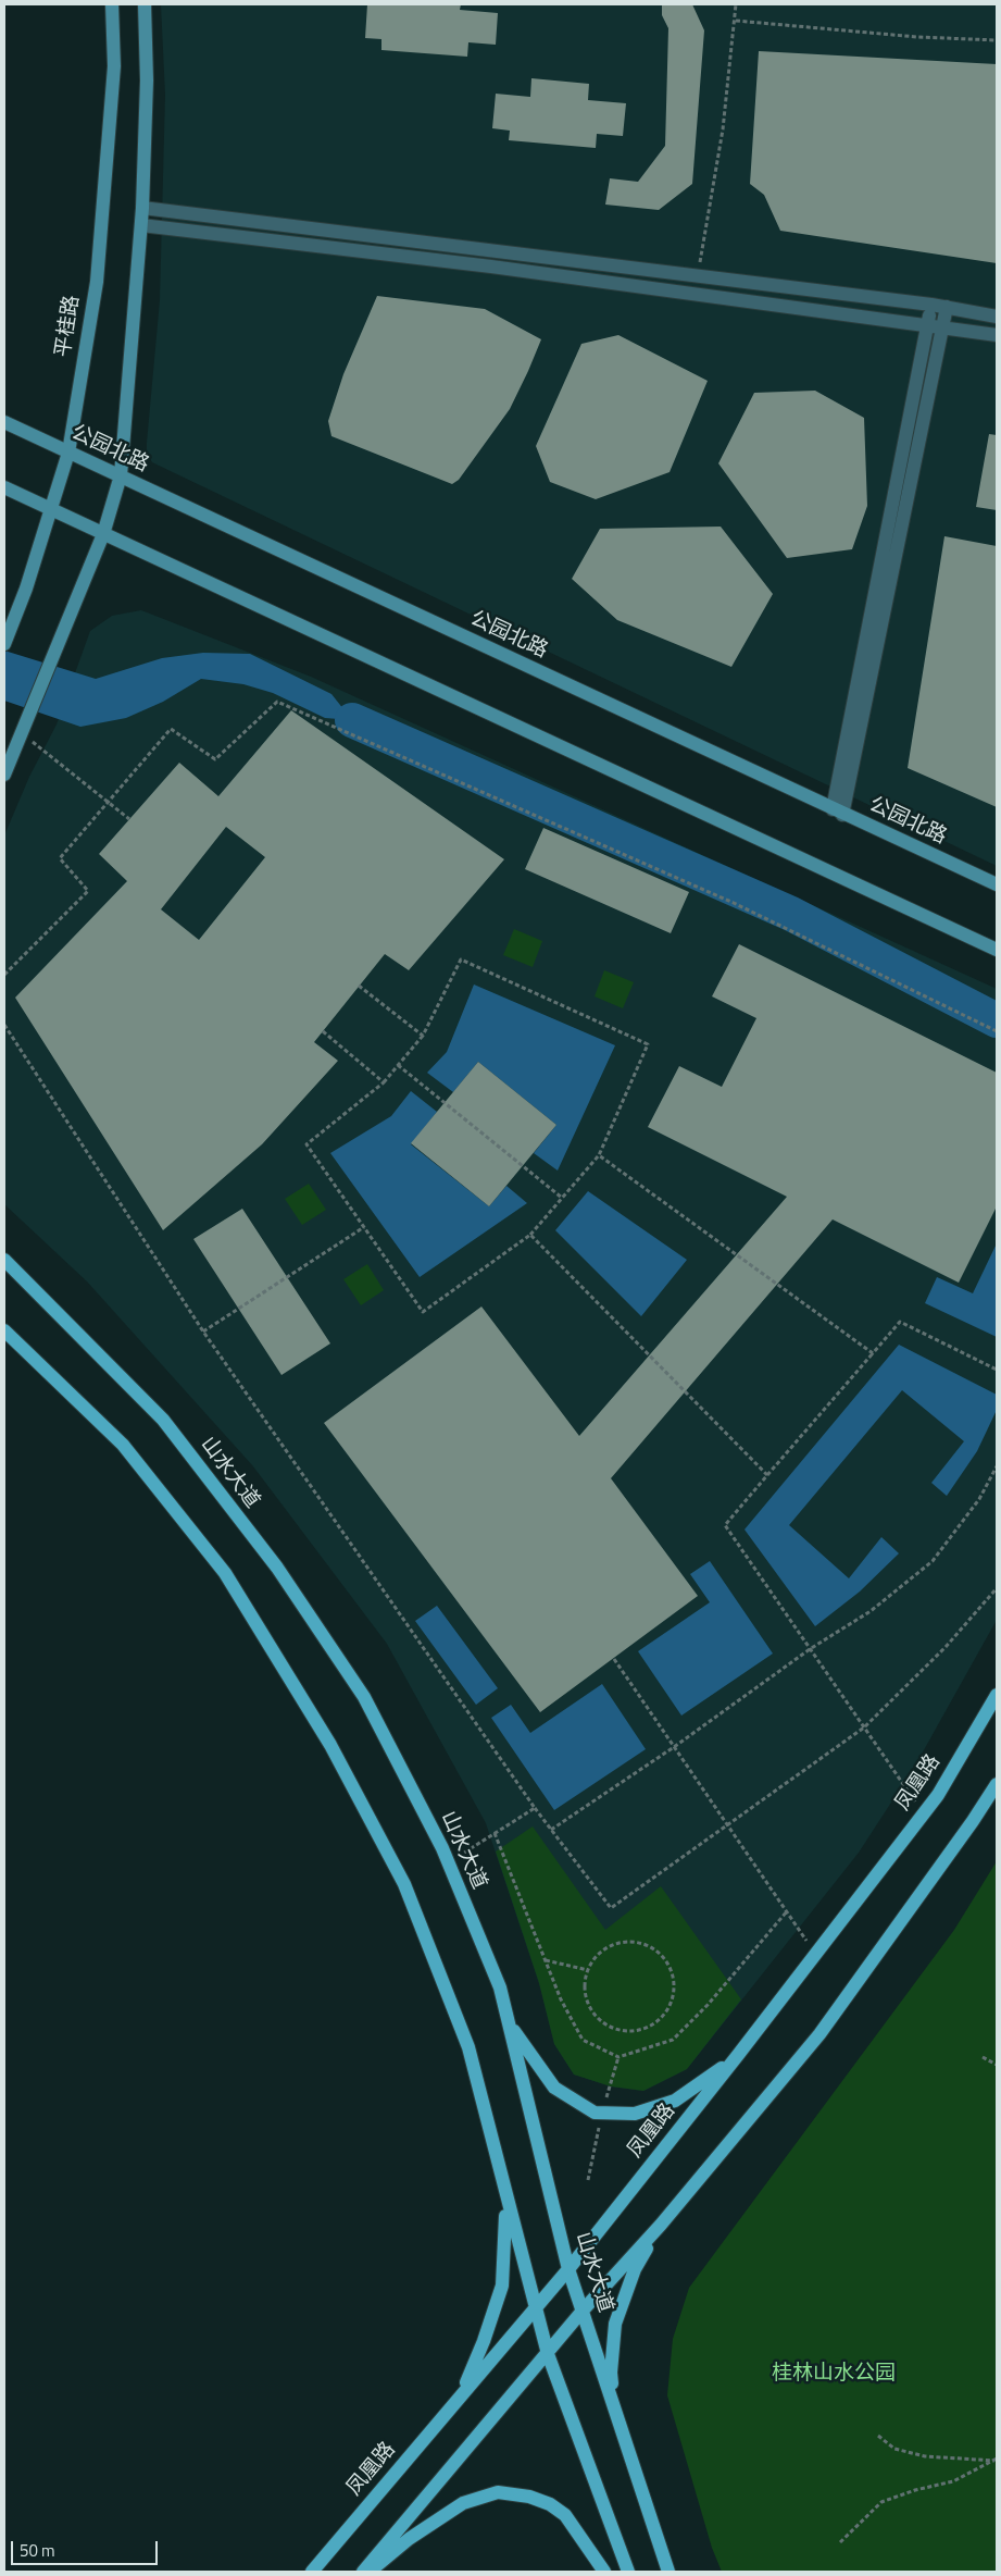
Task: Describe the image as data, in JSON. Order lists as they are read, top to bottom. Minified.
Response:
{"streets":{"main road":["平桂路","公园北路","山水大道","凤凰路"]},"crossings":[["平桂路","公园北路"],["山水大道","凤凰路"]],"parks":["桂林山水公园"],"scale_bar":"50 m"}
